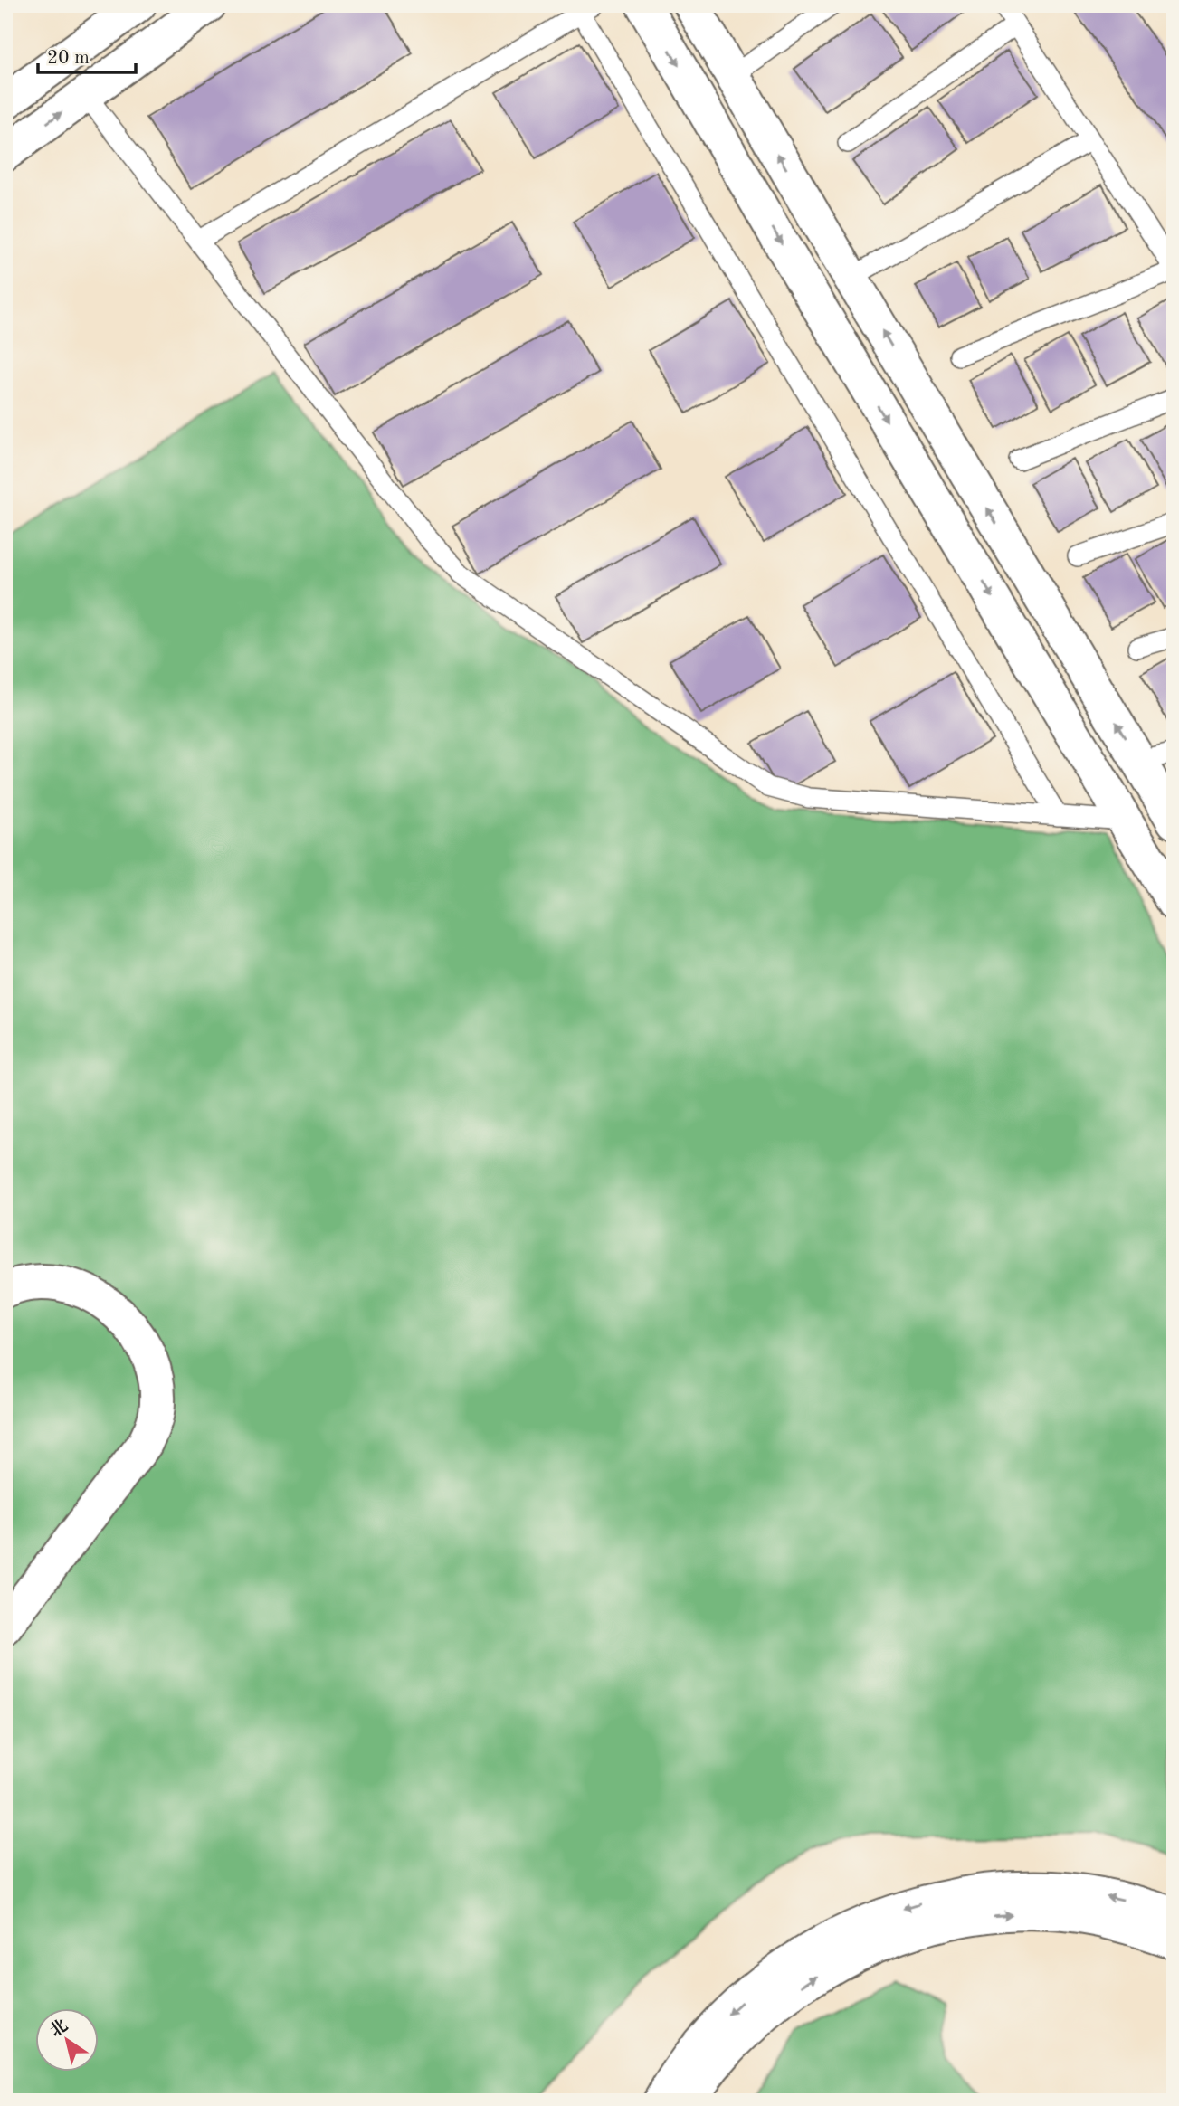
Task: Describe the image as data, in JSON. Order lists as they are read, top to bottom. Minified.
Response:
{"scale_bar":"20 m","north":"top left"}
